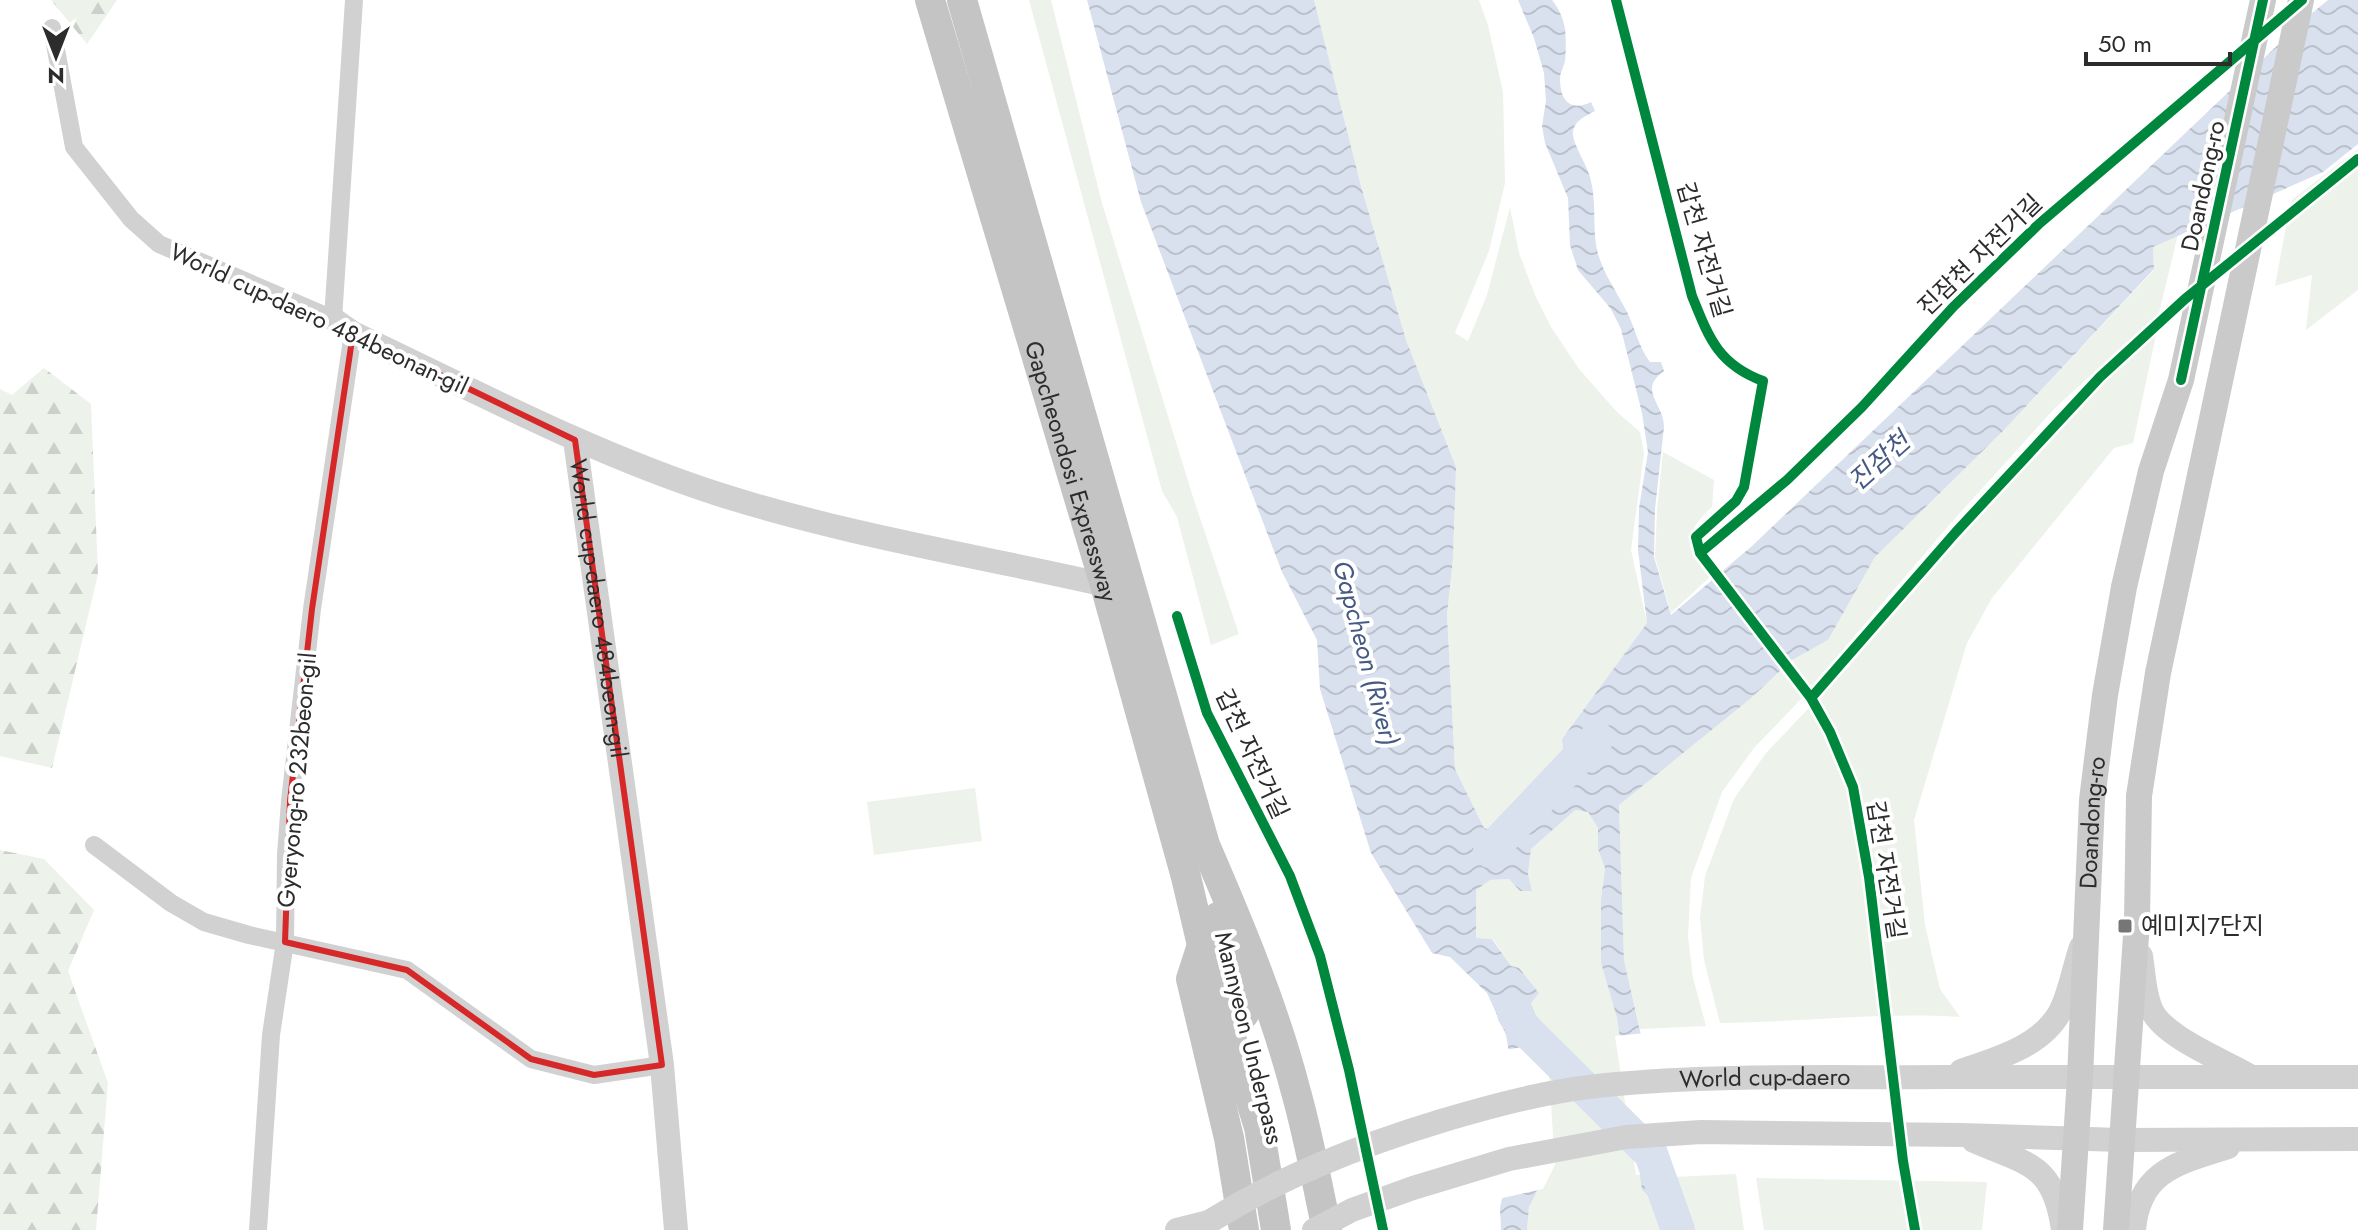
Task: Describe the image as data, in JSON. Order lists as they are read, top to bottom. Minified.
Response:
{"streets":{"main road":["Doandong-ro","Gapcheondosi Expressway","Mannyeon Underpass"],"street":["World cup-daero 484beonan-gil","World cup-daero 484beon-gil","Gyeryong-ro 232beon-gil","World cup-daero"],"cycle path":["갑천 자전거길","진잠천 자전거길"]},"crossings":[["Doandong-ro","World cup-daero"],["World cup-daero 484beonan-gil","World cup-daero 484beon-gil"],["World cup-daero 484beonan-gil","Gyeryong-ro 232beon-gil"],["Gapcheondosi Expressway","World cup-daero 484beon-gil"],["Gapcheondosi Expressway","Mannyeon Underpass"]],"water":["진잠천","Gapcheon (River)"],"places":{"transit":["예미지7단지"]},"scale_bar":"50 m","north":"bottom"}
